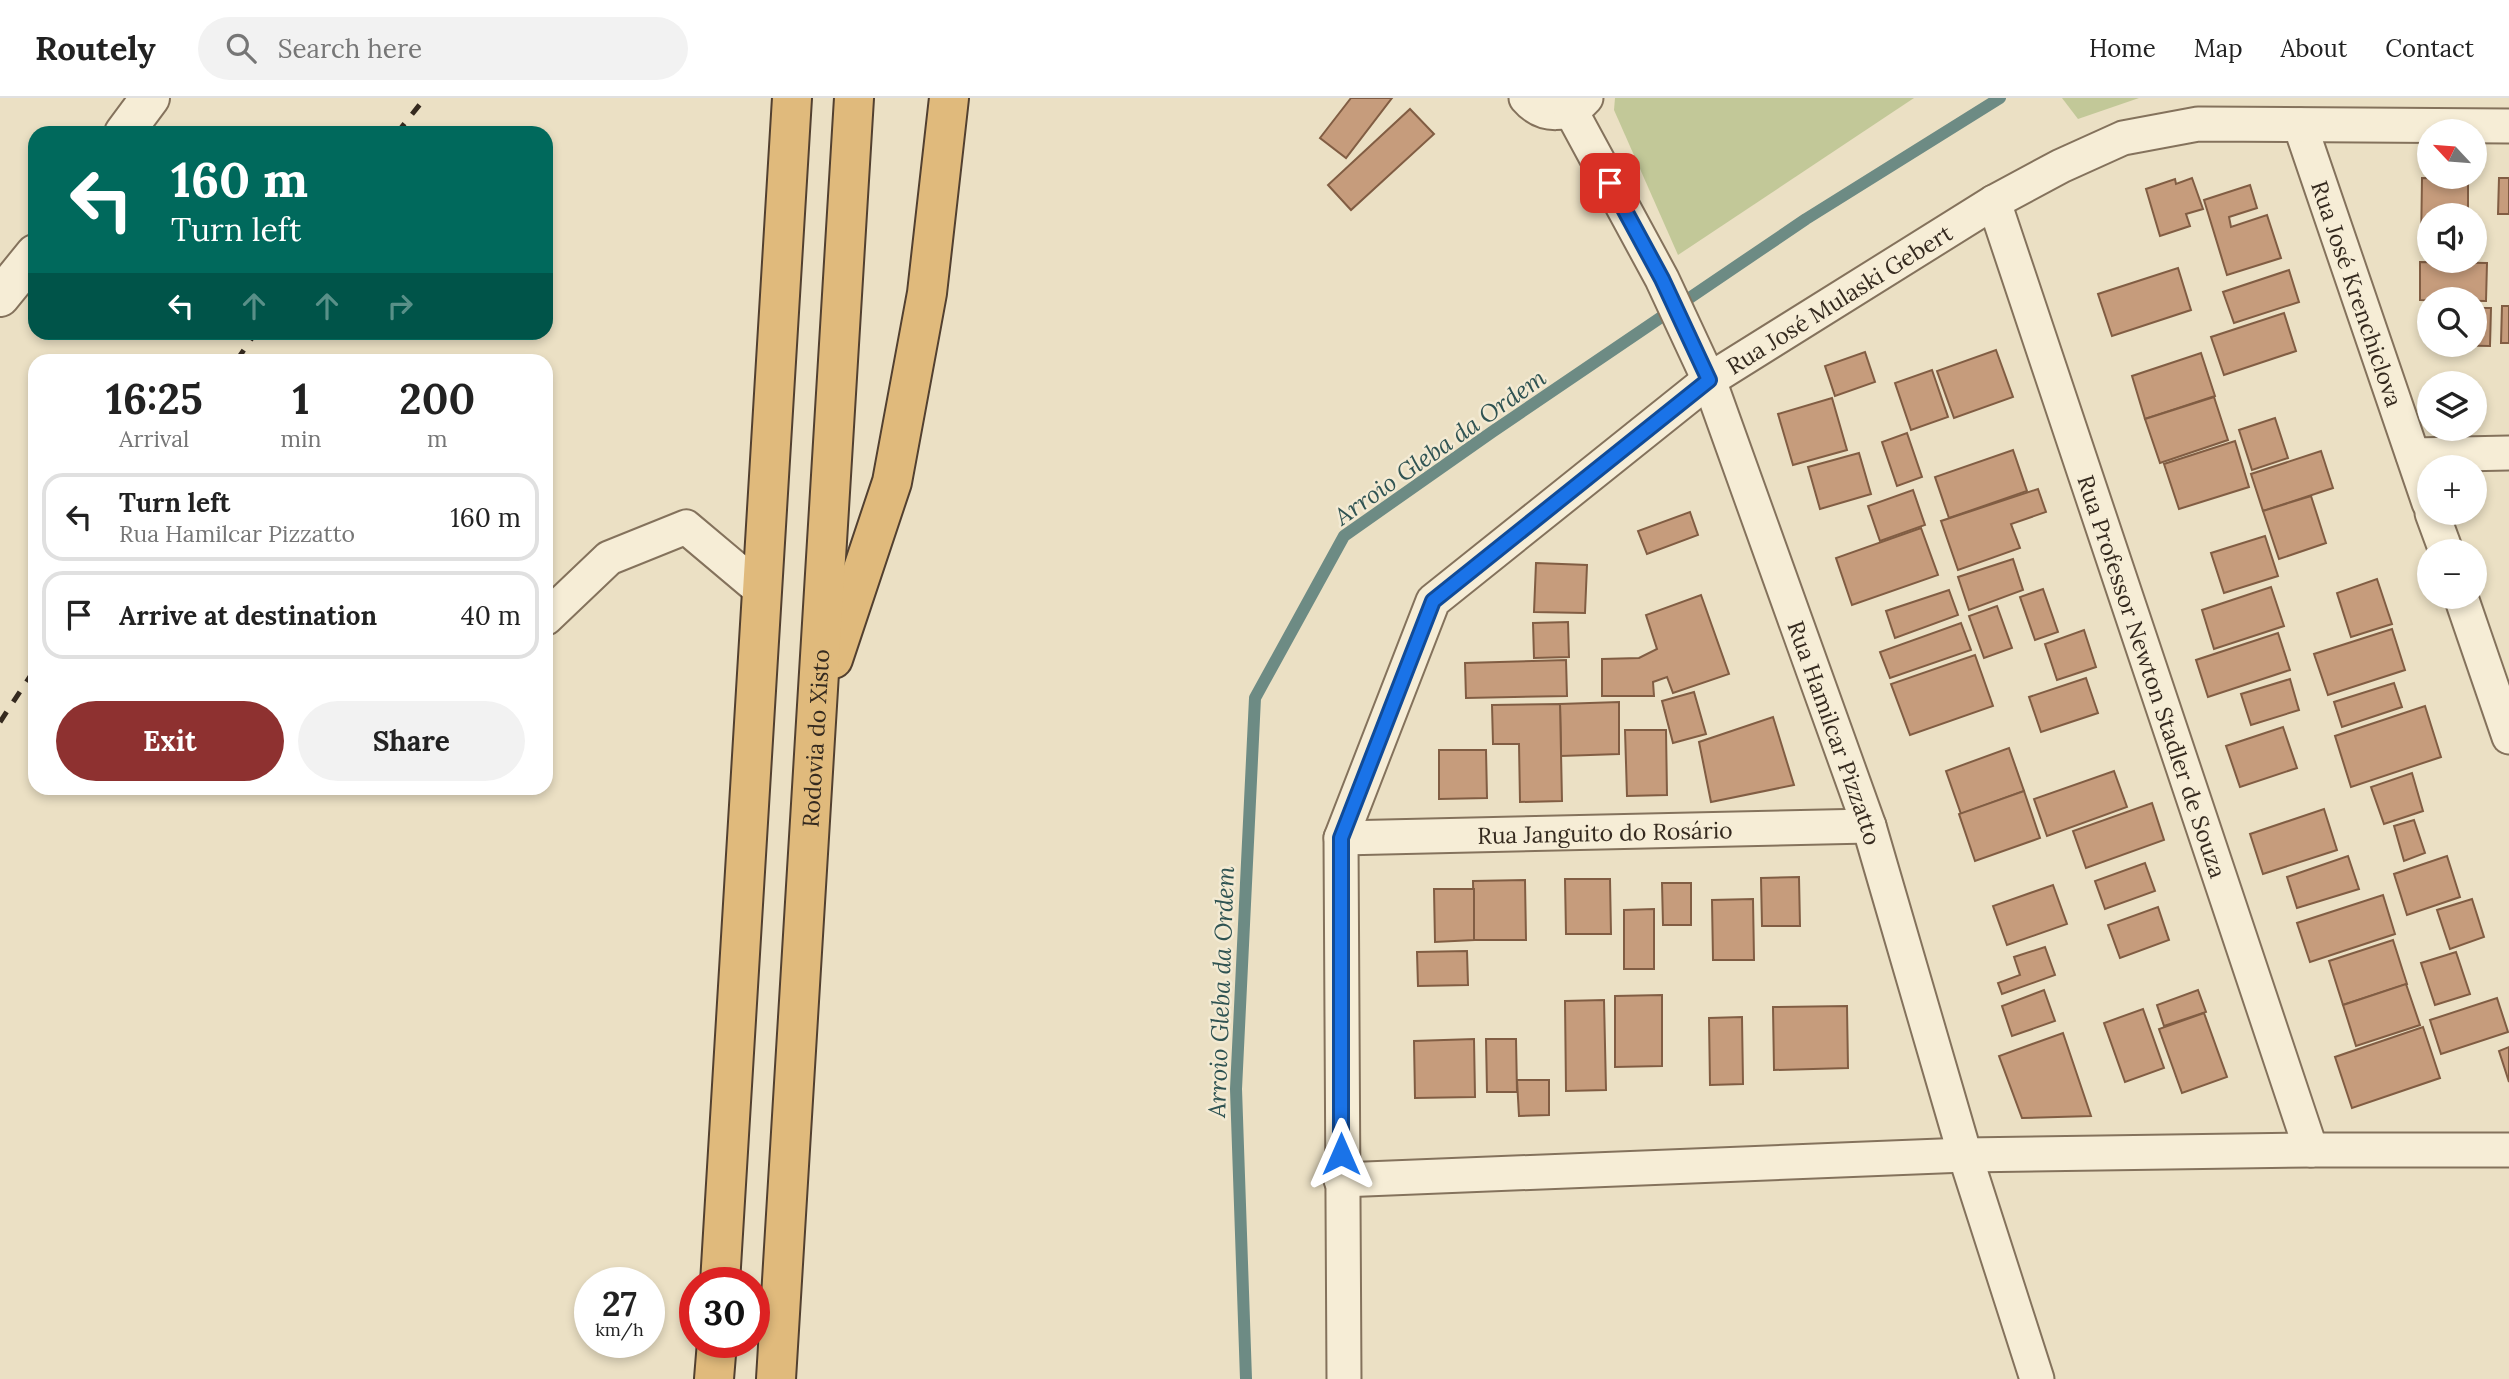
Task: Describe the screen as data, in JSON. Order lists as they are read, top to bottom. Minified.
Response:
{"streets":{"highway":["Rodovia do Xisto"],"street":["Rua José Krenchiclova","Rua José Mulaski Gebert","Rua Professor Newton Stadler de Souza","Rua Hamilcar Pizzatto","Rua Janguito do Rosário"]},"crossings":[["Rua José Krenchiclova","Rua José Mulaski Gebert"],["Rua José Mulaski Gebert","Rua Professor Newton Stadler de Souza"],["Rua José Mulaski Gebert","Rua Hamilcar Pizzatto"],["Rua José Mulaski Gebert","Rua Janguito do Rosário"],["Rua Hamilcar Pizzatto","Rua Janguito do Rosário"]],"water":["Arroio Gleba da Ordem"],"north":"top left","page":{"header":"Routely","search":"Search here","nav":["Home","Map","About","Contact"],"map_buttons":["+","−"],"turn":["160 m","Turn left"],"eta":["16:25","Arrival","1","min","200","m"],"list":[{"name":"Turn left","note":"Rua Hamilcar Pizzatto","value":"160 m"},{"name":"Arrive at destination","value":"40 m"}],"buttons":["Exit","Share"],"speed":"27 km/h","limit":"30"}}
